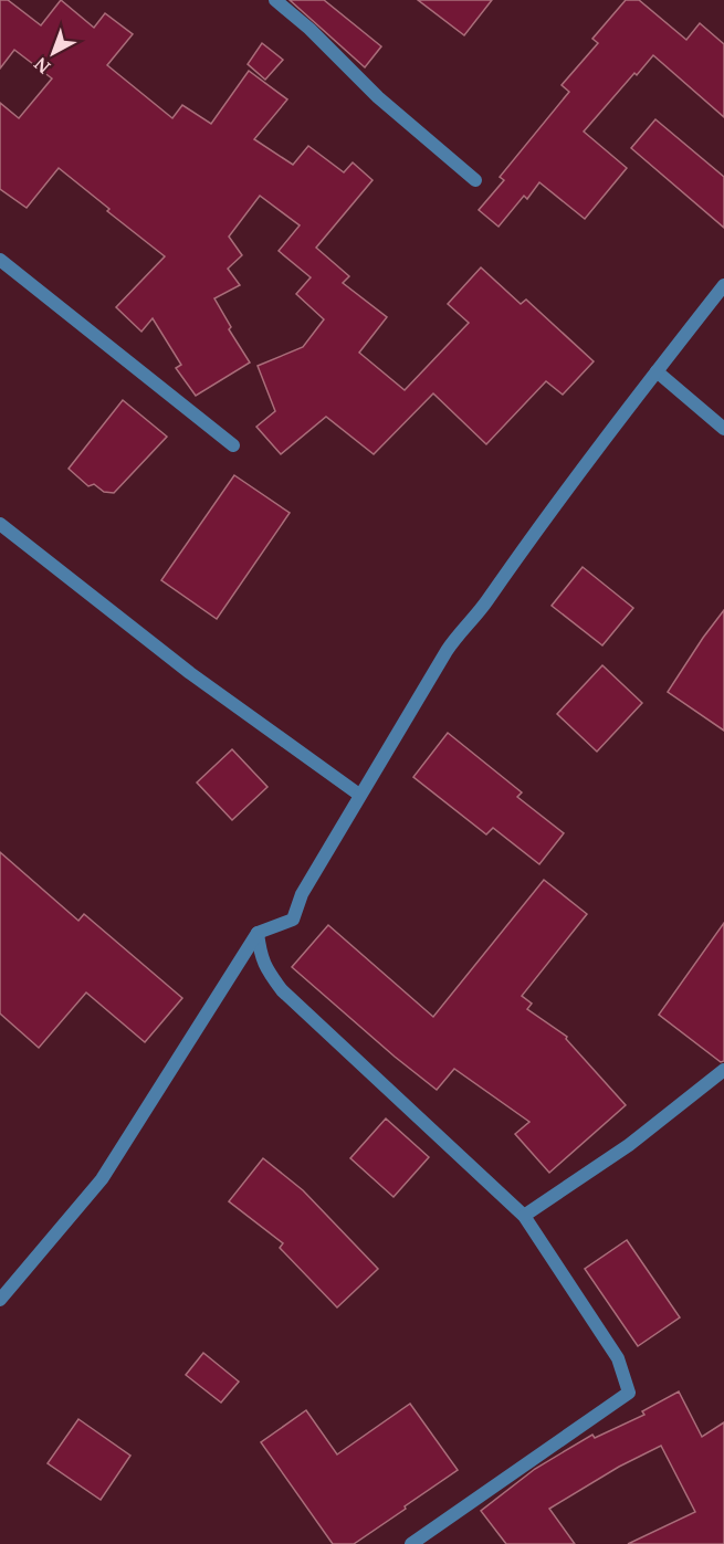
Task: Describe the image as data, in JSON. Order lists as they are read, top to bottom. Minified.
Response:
{"north":"bottom left"}
